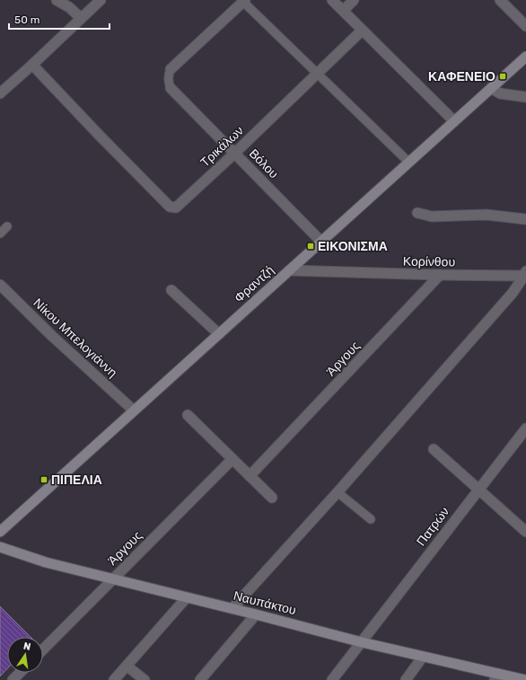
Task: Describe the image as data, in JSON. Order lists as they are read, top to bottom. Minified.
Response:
{"streets":{"main road":["Φραντζή","Ναυπάκτου"],"street":["Τρικάλων","Βόλου","Κορίνθου","Νίκου Μπελογιάννη","Άργους","Πατρών"]},"crossings":[["Τρικάλων","Βόλου"],["Βόλου","Φραντζή"],["Κορίνθου","Φραντζή"],["Κορίνθου","Άργους"],["Φραντζή","Νίκου Μπελογιάννη"],["Άργους","Ναυπάκτου"],["Πατρών","Ναυπάκτου"]],"places":{"transit":["ΚΑΦΕΝΕΙΟ","ΕΙΚΟΝΙΣΜΑ","ΠΙΠΕΛΙΑ"]},"scale_bar":"50 m","north":"top"}
